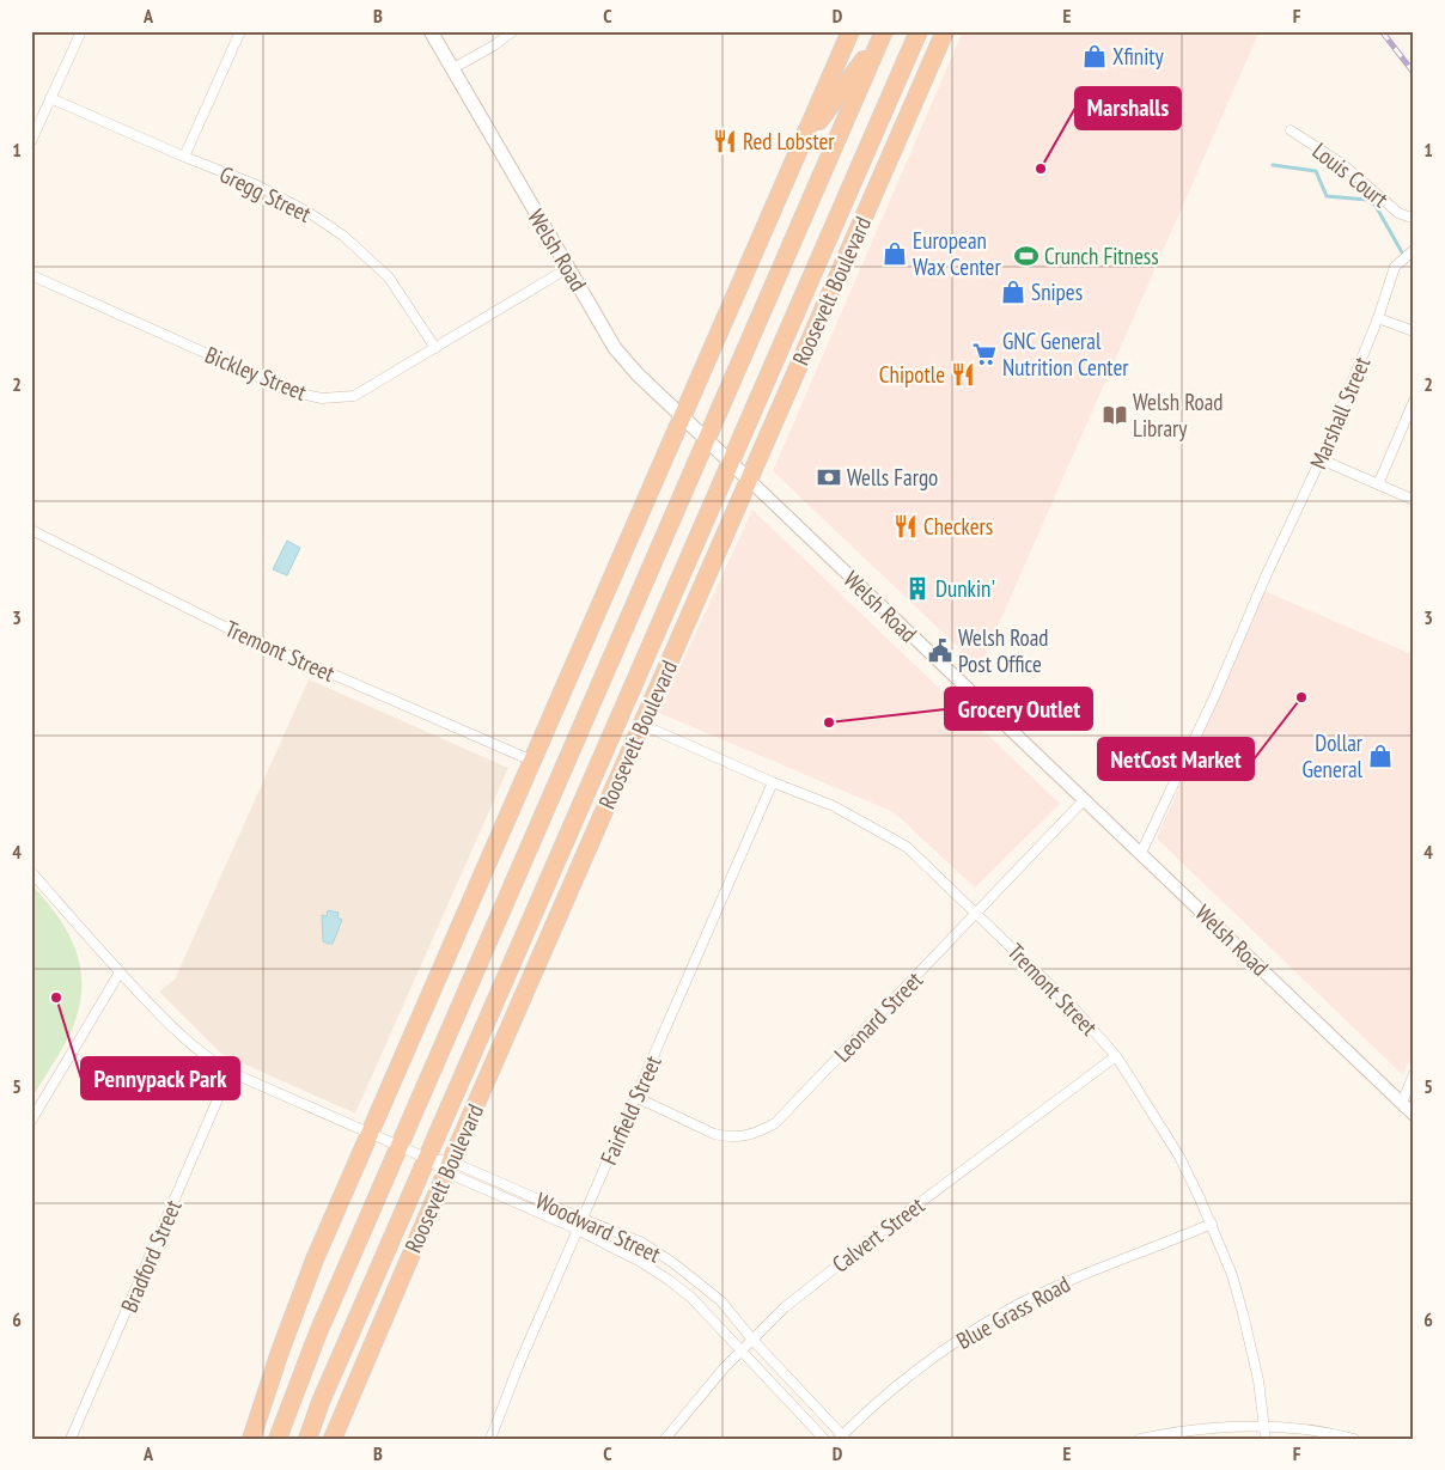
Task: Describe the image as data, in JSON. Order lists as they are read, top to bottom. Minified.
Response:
{"streets":{"highway":["Roosevelt Boulevard"],"main road":["Welsh Road"],"street":["Louis Court","Gregg Street","Bickley Street","Marshall Street","Tremont Street","Leonard Street","Fairfield Street","Woodward Street","Calvert Street","Bradford Street","Blue Grass Road"]},"crossings":[["Gregg Street","Bickley Street"],["Welsh Road","Roosevelt Boulevard"],["Welsh Road","Bickley Street"],["Welsh Road","Marshall Street"],["Welsh Road","Leonard Street"],["Roosevelt Boulevard","Tremont Street"],["Roosevelt Boulevard","Woodward Street"],["Tremont Street","Leonard Street"],["Tremont Street","Fairfield Street"],["Tremont Street","Calvert Street"],["Tremont Street","Blue Grass Road"],["Leonard Street","Fairfield Street"],["Fairfield Street","Woodward Street"],["Woodward Street","Calvert Street"],["Woodward Street","Bradford Street"],["Woodward Street","Blue Grass Road"]],"places":{"shop":["Xfinity","European Wax Center","Snipes","Dollar General"],"restaurant":["Red Lobster","Chipotle","Checkers"],"other":["Marshalls","NetCost Market","Grocery Outlet","Pennypack Park"],"sports":["Crunch Fitness"],"supermarket":["GNC General Nutrition Center"],"library":["Welsh Road Library"],"bank":["Wells Fargo"],"building":["Dunkin'"],"public building":["Welsh Road Post Office"]},"grid":{"columns":["A","B","C","D","E","F"],"rows":["1","2","3","4","5","6"]}}
